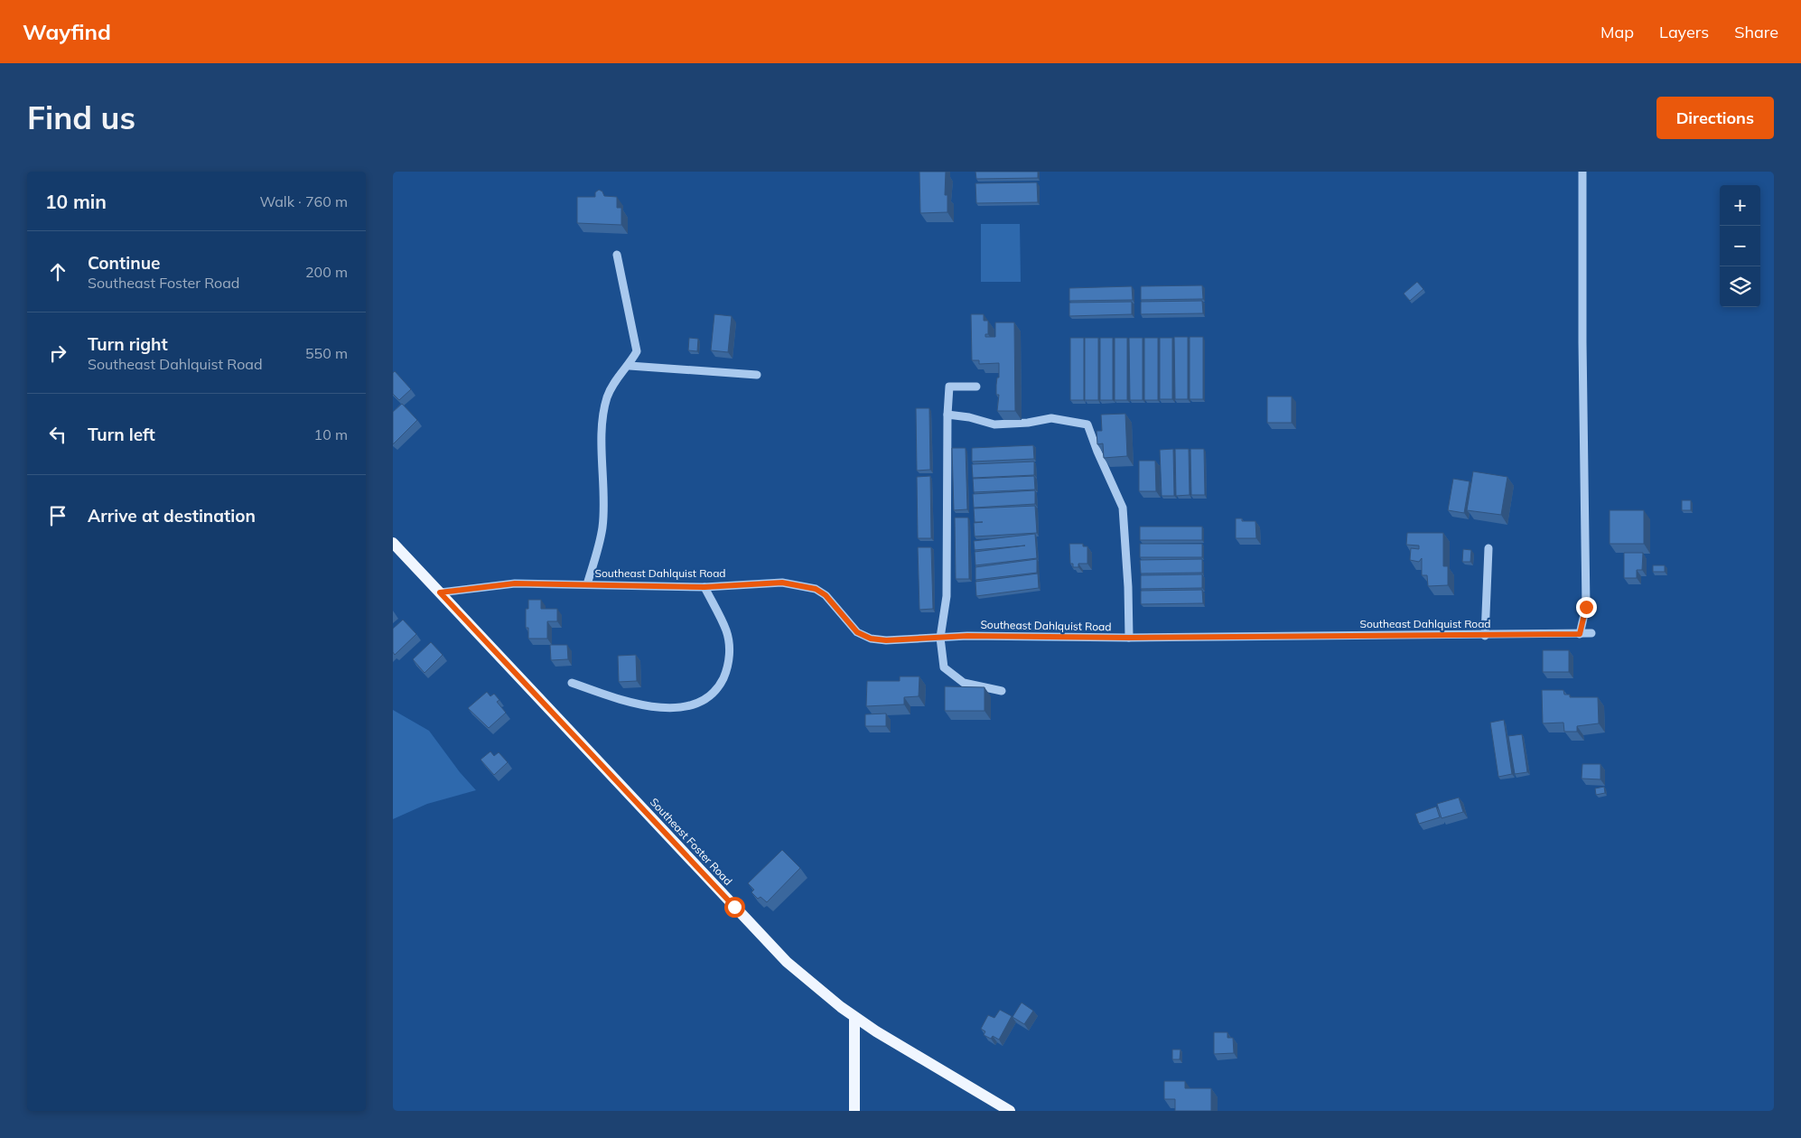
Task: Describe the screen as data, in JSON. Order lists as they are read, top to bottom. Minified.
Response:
{"streets":{"main road":["Southeast Foster Road"],"street":["Southeast Dahlquist Road"]},"crossings":[["Southeast Dahlquist Road","Southeast Foster Road"]],"page":{"header":"Wayfind","nav":["Map","Layers","Share"],"buttons":"Directions","title":"Find us","heading":["10 min","Walk · 760 m"],"map_buttons":["+","−"],"list":[["Continue","Southeast Foster Road","200 m"],["Turn right","Southeast Dahlquist Road","550 m"],["Turn left","10 m"],"Arrive at destination"]}}
